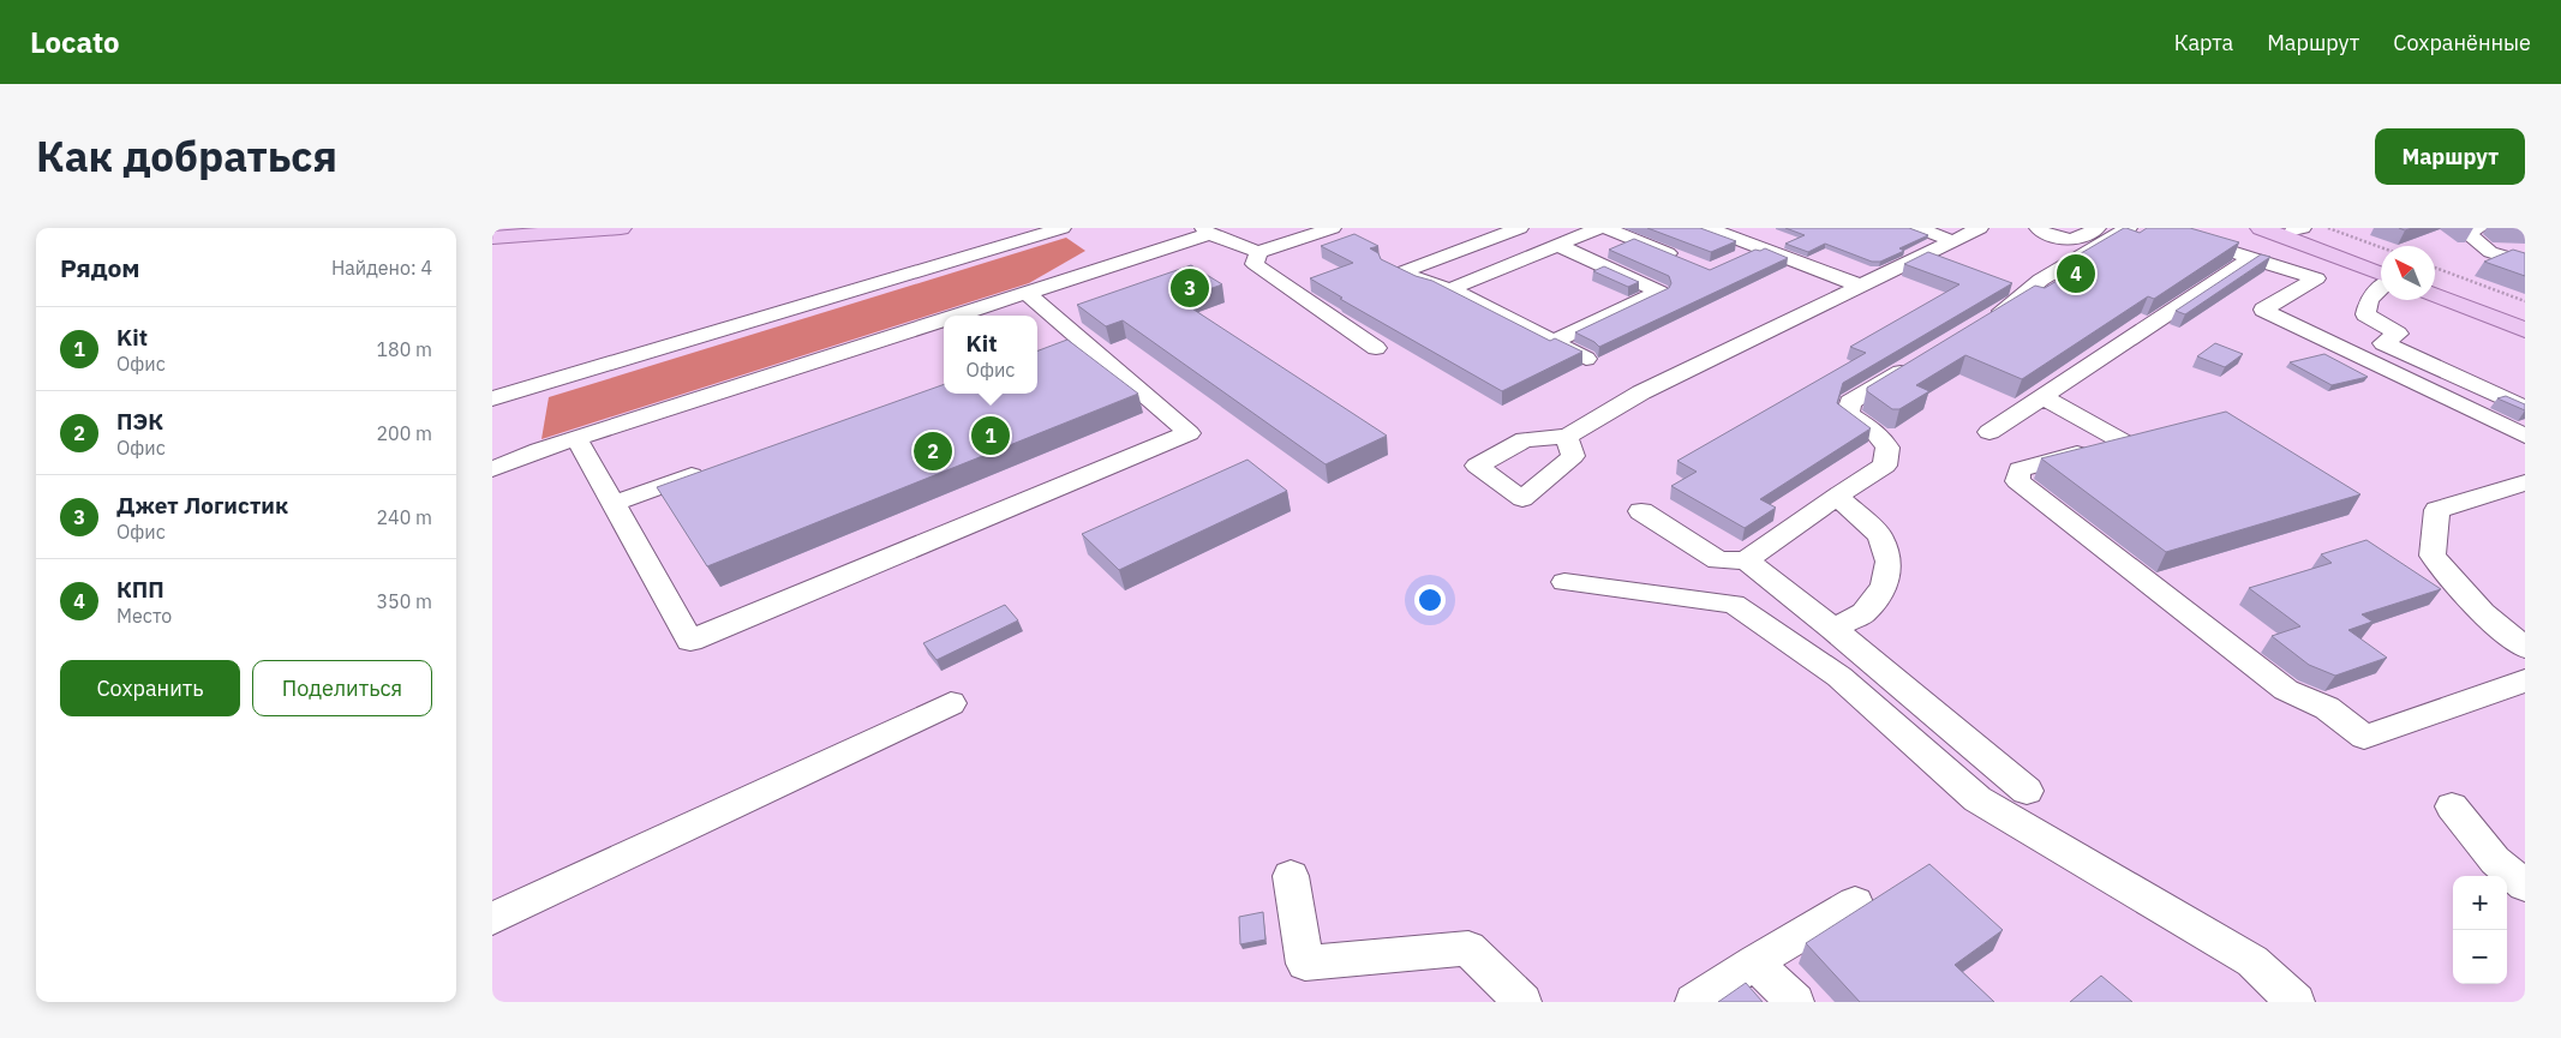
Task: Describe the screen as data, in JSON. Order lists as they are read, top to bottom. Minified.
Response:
{"north":"top left","page":{"header":"Locato","nav":["Карта","Маршрут","Сохранённые"],"title":"Как добраться","buttons":["Маршрут",["Сохранить","Поделиться"]],"heading":["Рядом","Найдено: 4"],"pins":["4","3","1","2"],"list":[{"mark":"1","name":"Kit","note":"Офис","value":"180 m"},{"mark":"2","name":"ПЭК","note":"Офис","value":"200 m"},{"mark":"3","name":"Джет Логистик","note":"Офис","value":"240 m"},{"mark":"4","name":"КПП","note":"Место","value":"350 m"}],"popup":["Kit","Офис"],"map_buttons":["+","−"]}}
